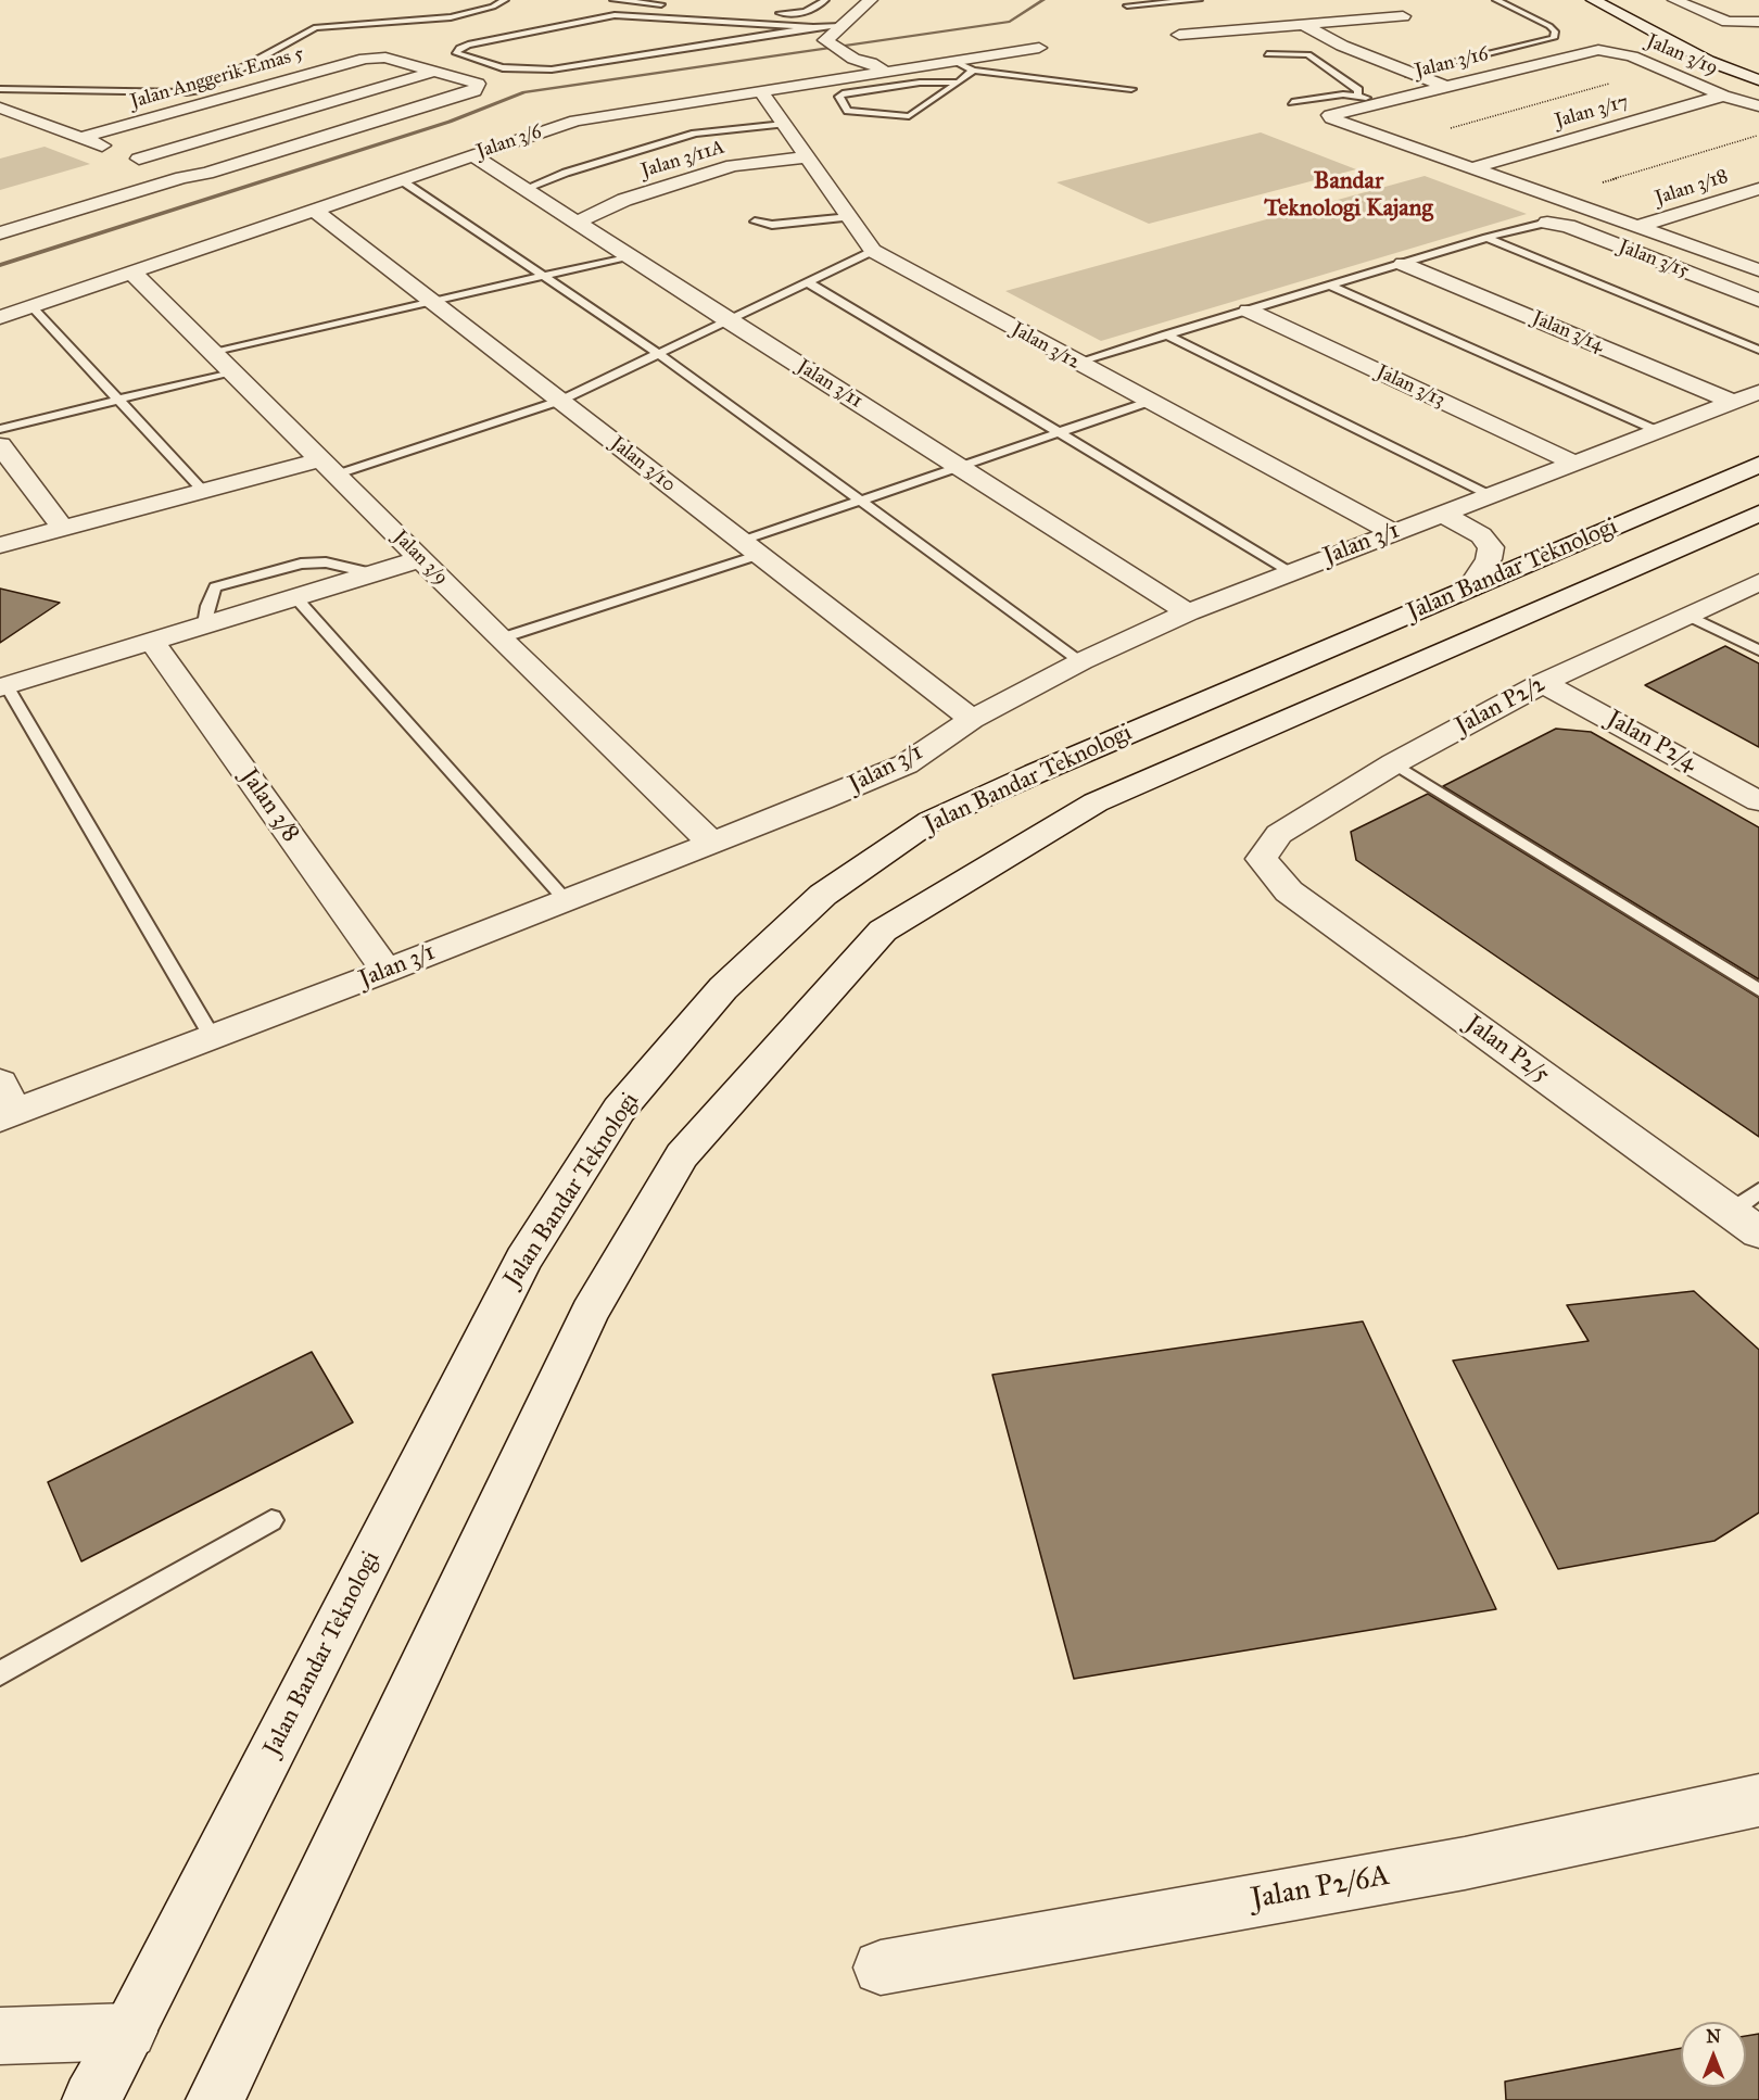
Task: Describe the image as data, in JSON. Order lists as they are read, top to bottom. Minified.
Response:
{"streets":{"street":["Jalan 3/19","Jalan 3/16","Jalan Anggerik Emas 5","Jalan 3/17","Jalan 3/6","Jalan 3/11A","Jalan 3/18","Jalan 3/15","Jalan 3/14","Jalan 3/12","Jalan 3/11","Jalan 3/13","Jalan 3/10","Jalan 3/1","Jalan 3/9","Jalan Bandar Teknologi","Jalan P2/2","Jalan P2/4","Jalan 3/8","Jalan P2/5","Jalan P2/6A"]},"crossings":[["Jalan 3/19","Jalan 3/16"],["Jalan 3/19","Jalan 3/17"],["Jalan 3/6","Jalan 3/12"],["Jalan 3/6","Jalan 3/11"],["Jalan 3/6","Jalan 3/10"],["Jalan 3/6","Jalan 3/9"],["Jalan 3/11A","Jalan 3/12"],["Jalan 3/11A","Jalan 3/11"],["Jalan 3/14","Jalan 3/1"],["Jalan 3/12","Jalan 3/1"],["Jalan 3/11","Jalan 3/1"],["Jalan 3/13","Jalan 3/1"],["Jalan 3/10","Jalan 3/1"],["Jalan 3/1","Jalan 3/9"],["Jalan 3/1","Jalan 3/8"],["Jalan P2/2","Jalan P2/4"],["Jalan P2/2","Jalan P2/5"]],"districts":["Bandar Teknologi Kajang"],"north":"top"}
